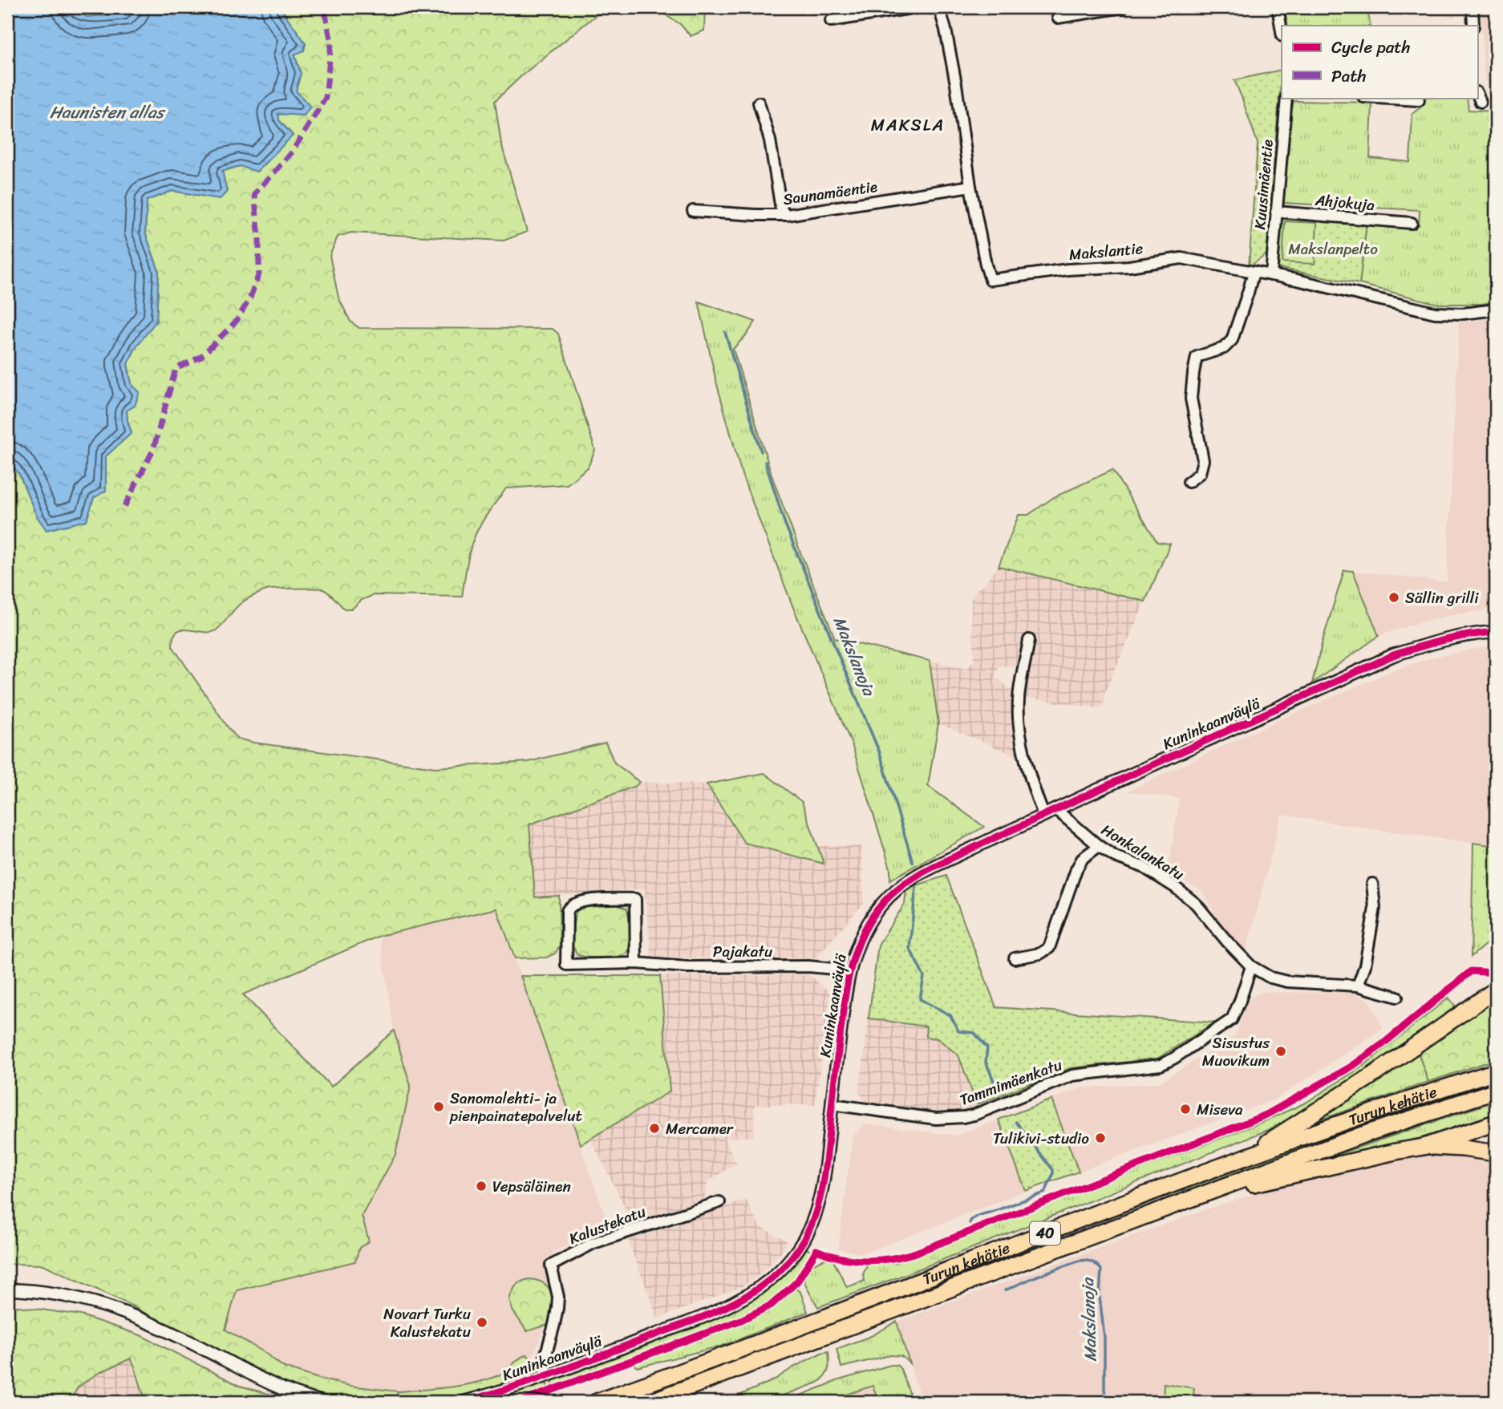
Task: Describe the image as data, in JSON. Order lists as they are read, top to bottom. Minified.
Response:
{"streets":{"highway":["Turun kehätie","40"],"street":["Kuusimäentie","Saunamäentie","Ahjokuja","Makslantie","Kuninkaanväylä","Honkalankatu","Pajakatu","Tammimäenkatu","Kalustekatu"]},"crossings":[["Kuusimäentie","Ahjokuja"],["Kuusimäentie","Makslantie"],["Saunamäentie","Makslantie"],["Kuninkaanväylä","Honkalankatu"],["Kuninkaanväylä","Pajakatu"],["Kuninkaanväylä","Tammimäenkatu"],["Kuninkaanväylä","Kalustekatu"],["Honkalankatu","Tammimäenkatu"]],"districts":["MAKSLA"],"water":["Haunisten allas","Makslanoja"],"parks":["Makslanpelto"],"places":["Sällin grilli","Sisustus Muovikum","Sanomalehti- ja pienpainatepalvelut","Miseva","Mercamer","Tulikivi-studio","Vepsäläinen","Novart Turku Kalustekatu"],"legend":["Cycle path","Path"]}
